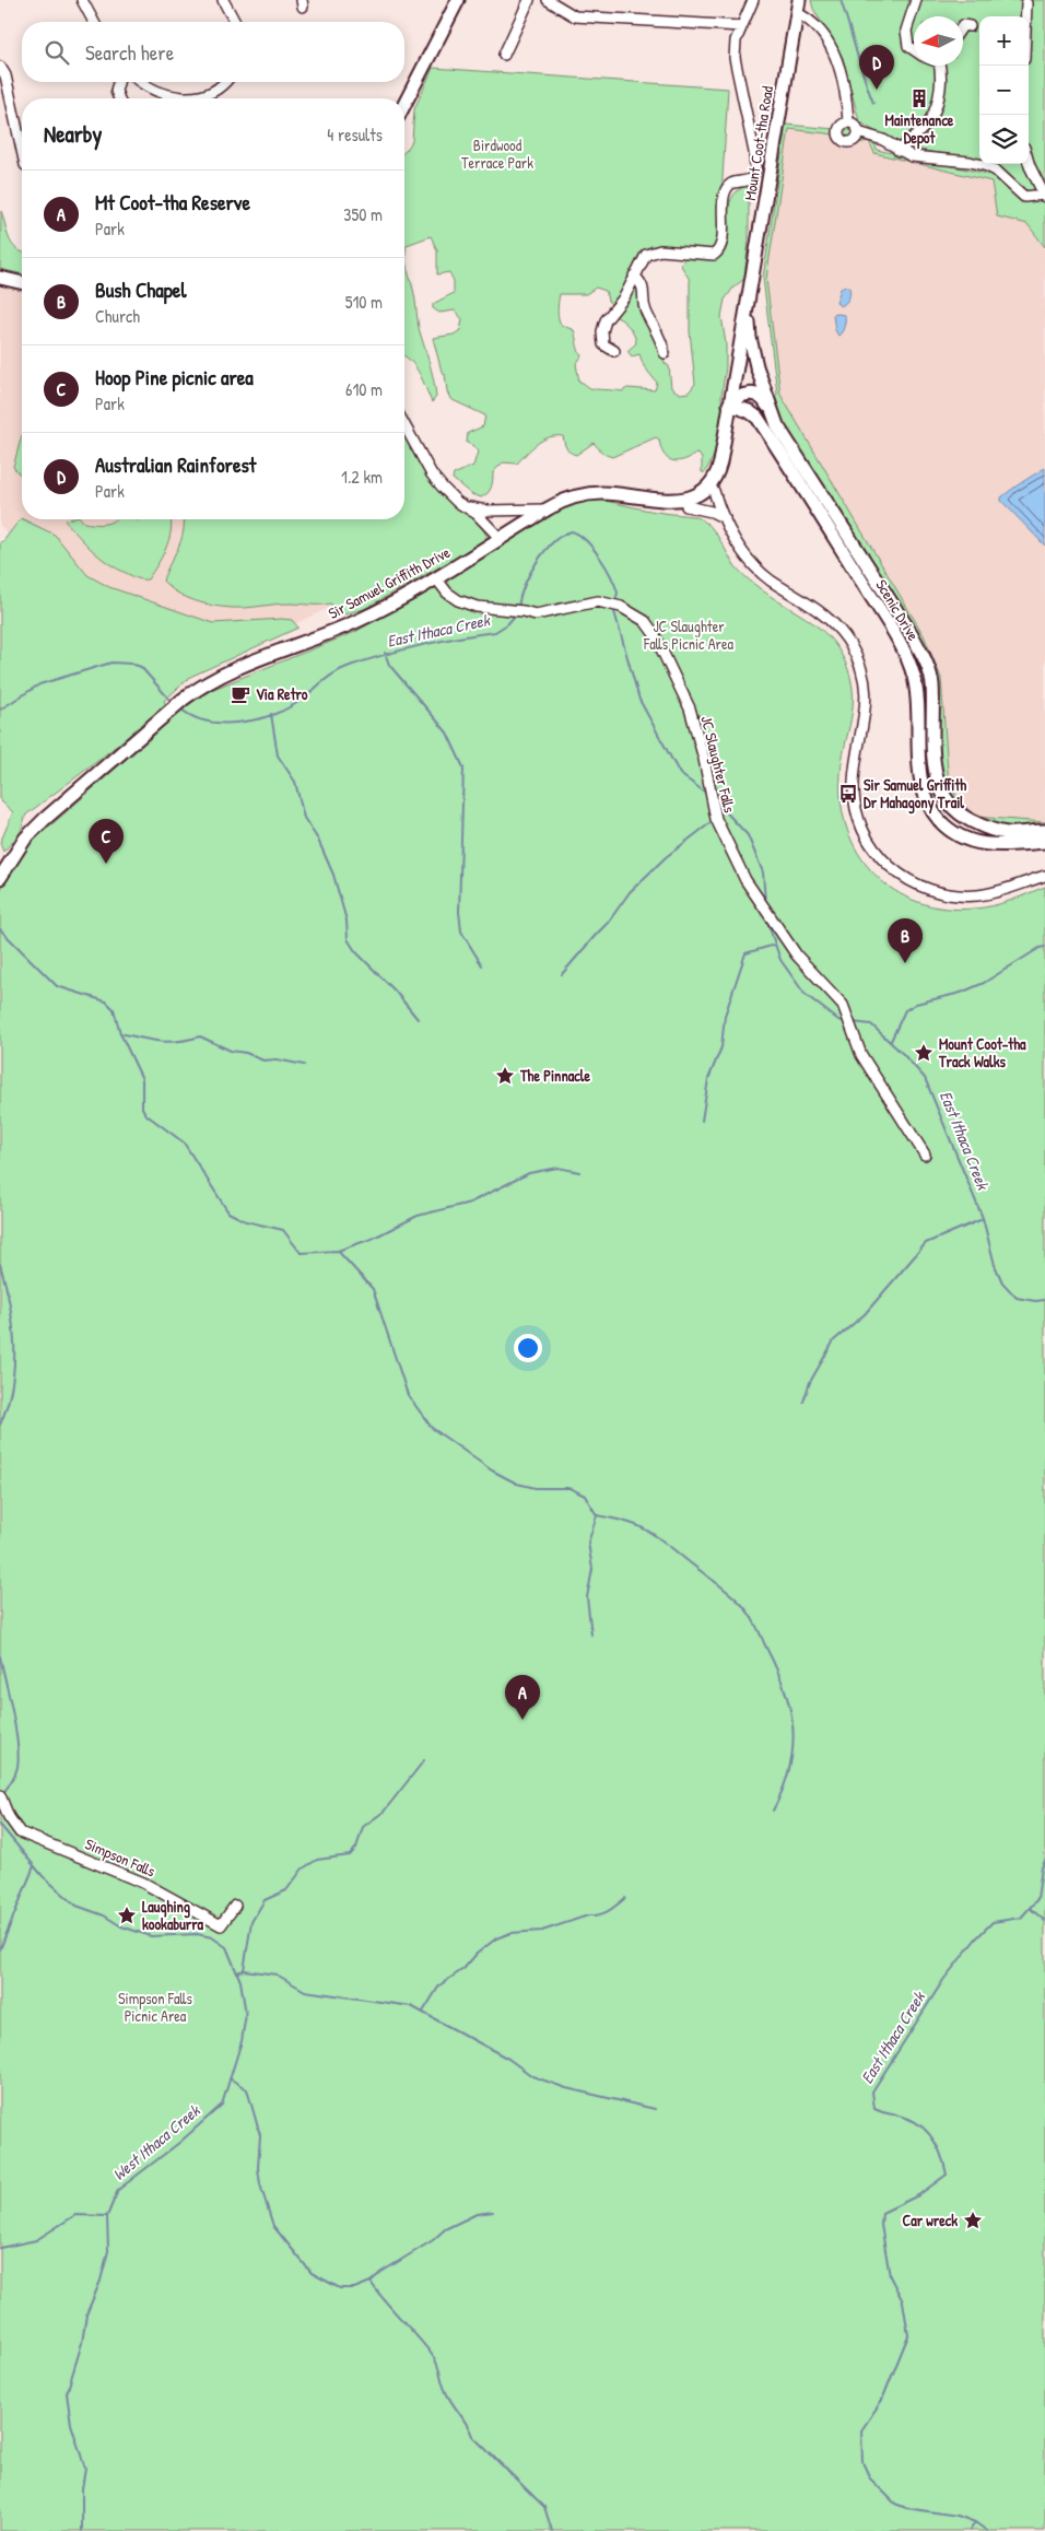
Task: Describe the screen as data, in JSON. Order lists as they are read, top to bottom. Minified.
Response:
{"streets":{"main road":["Mount Coot-tha Road","Sir Samuel Griffith Drive","Scenic Drive"],"street":["JC Slaughter Falls","Simpson Falls"]},"crossings":[["Mount Coot-tha Road","Scenic Drive"],["Sir Samuel Griffith Drive","JC Slaughter Falls"]],"water":["East Ithaca Creek","West Ithaca Creek"],"parks":["Birdwood Terrace Park","JC Slaughter Falls Picnic Area","Simpson Falls Picnic Area"],"places":{"building":["Maintenance Depot"],"cafe":["Via Retro"],"bus stop":["Sir Samuel Griffith Dr Mahagony Trail"],"place":["Mount Coot-tha Track Walks","The Pinnacle","Laughing kookaburra","Car wreck"]},"north":"left","page":{"map_buttons":["+","−"],"search":"Search here","pins":["D","C","B","A"],"heading":["Nearby","4 results"],"list":[{"mark":"A","name":"Mt Coot-tha Reserve","note":"Park","value":"350 m"},{"mark":"B","name":"Bush Chapel","note":"Church","value":"510 m"},{"mark":"C","name":"Hoop Pine picnic area","note":"Park","value":"610 m"},{"mark":"D","name":"Australian Rainforest","note":"Park","value":"1.2 km"}]}}
